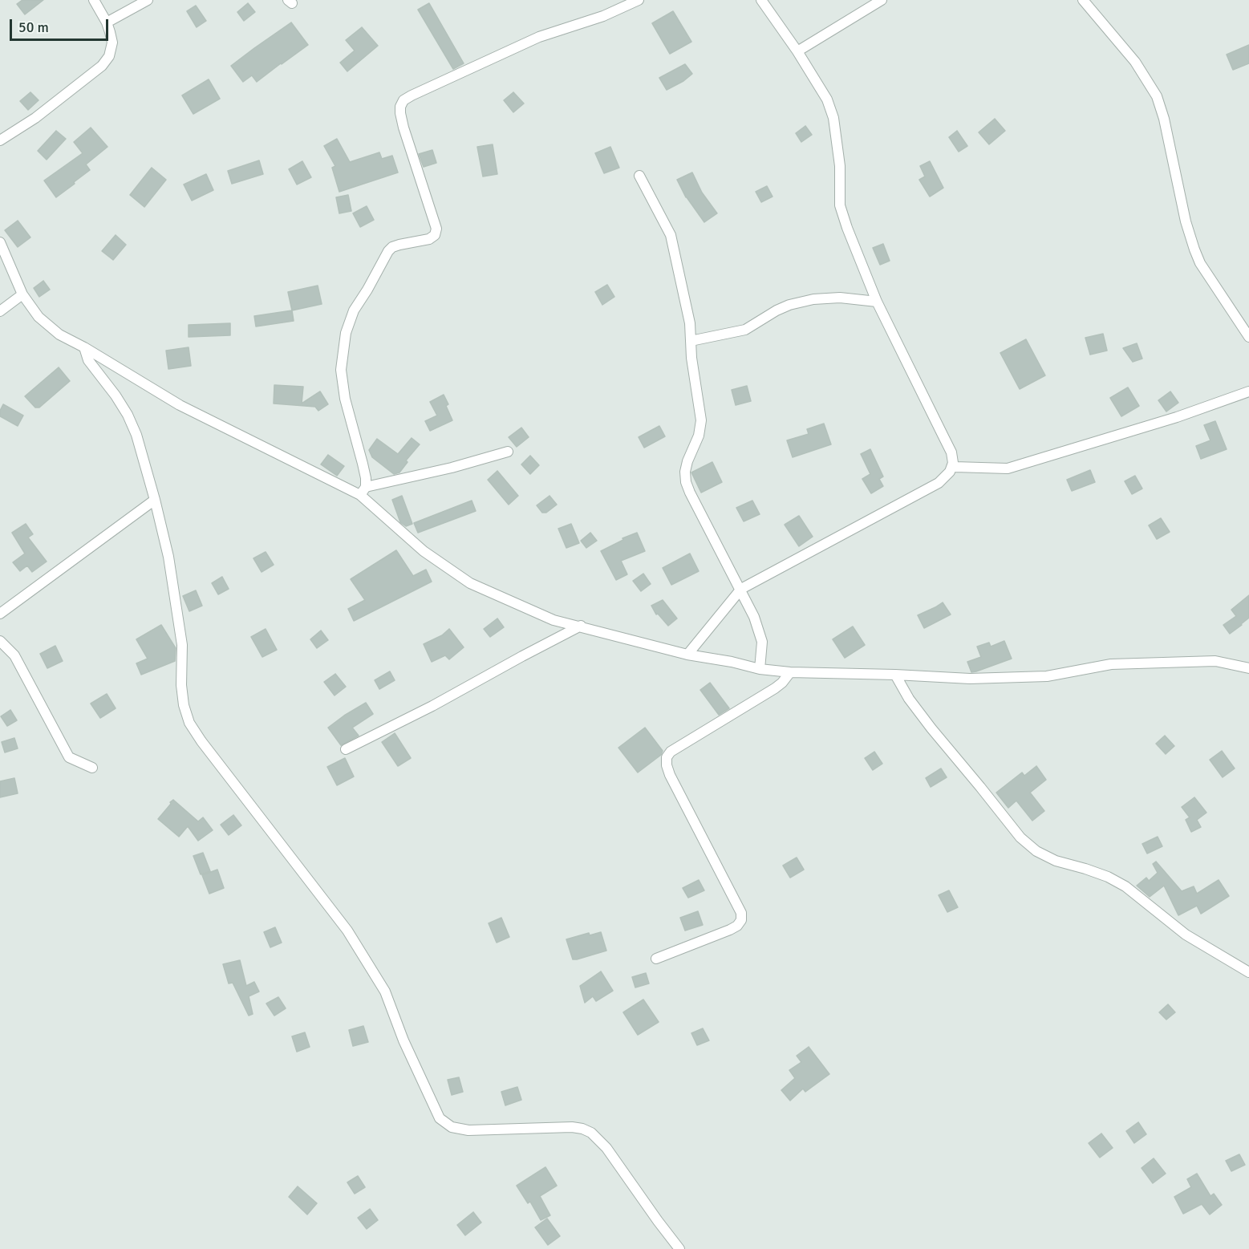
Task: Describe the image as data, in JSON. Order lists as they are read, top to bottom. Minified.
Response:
{"scale_bar":"50 m"}
